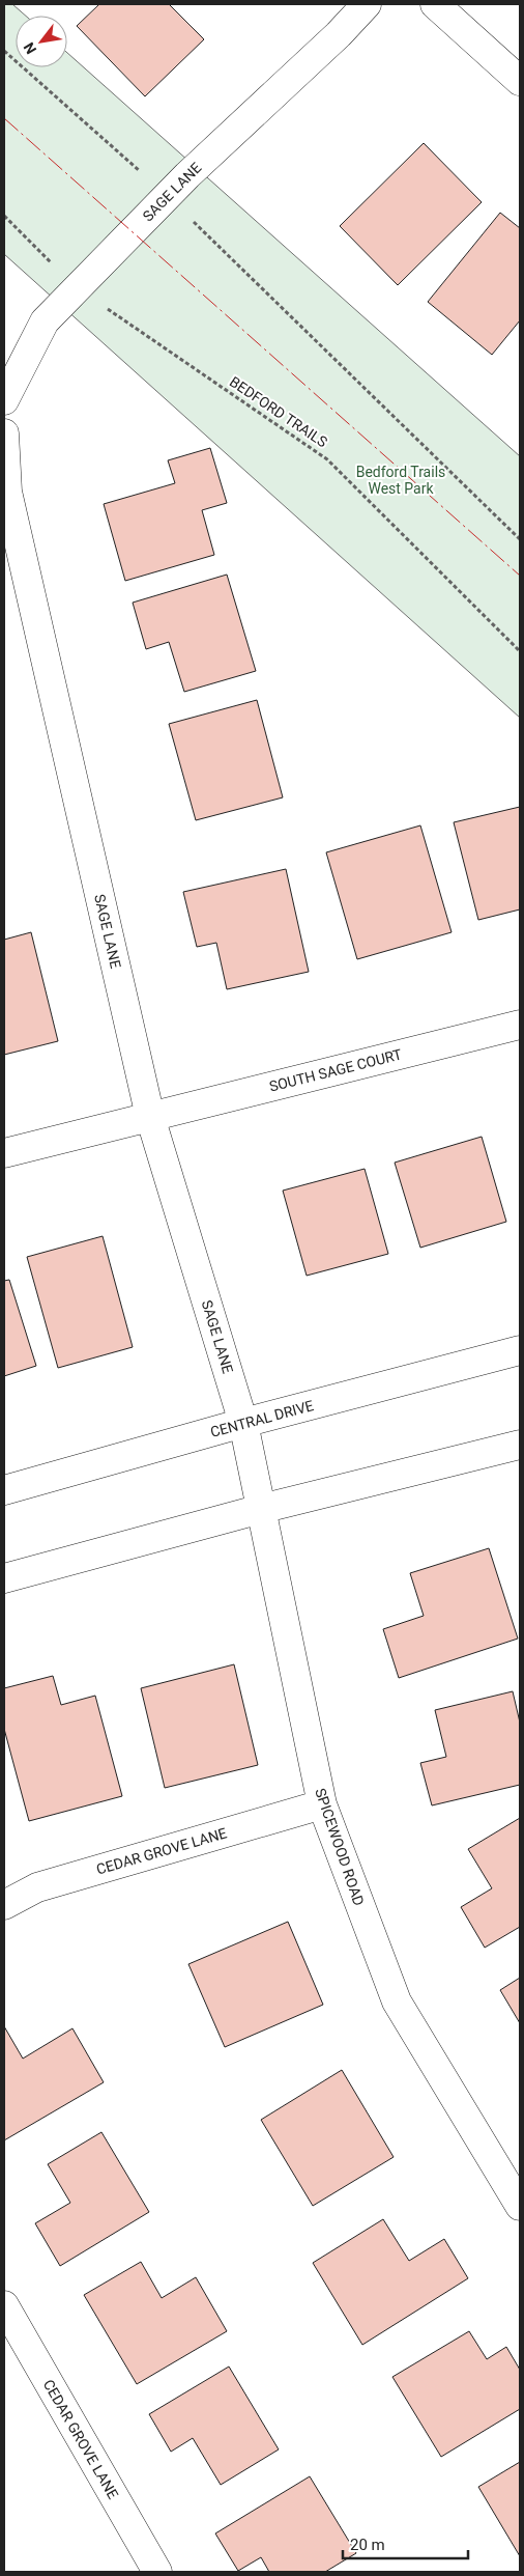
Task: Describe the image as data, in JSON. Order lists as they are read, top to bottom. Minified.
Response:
{"streets":{"street":["SAGE LANE","SOUTH SAGE COURT","CENTRAL DRIVE","SPICEWOOD ROAD","CEDAR GROVE LANE"],"path":["BEDFORD TRAILS"]},"crossings":[["SAGE LANE","BEDFORD TRAILS"],["SAGE LANE","SOUTH SAGE COURT"],["SAGE LANE","CENTRAL DRIVE"],["SAGE LANE","SPICEWOOD ROAD"],["CENTRAL DRIVE","SPICEWOOD ROAD"],["SPICEWOOD ROAD","CEDAR GROVE LANE"]],"parks":["Bedford Trails West Park"],"scale_bar":"20 m","north":"bottom left"}
